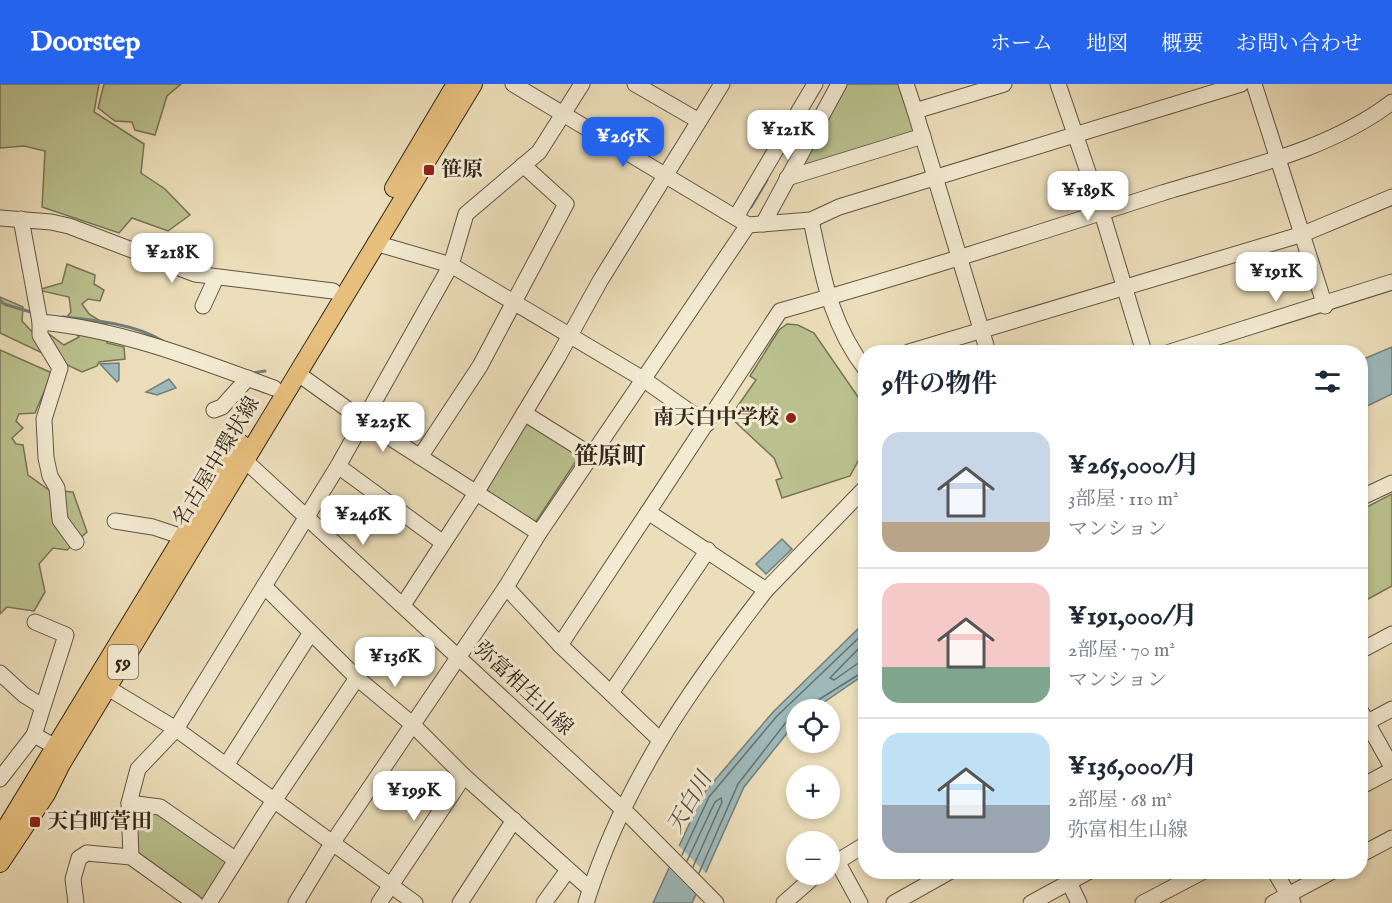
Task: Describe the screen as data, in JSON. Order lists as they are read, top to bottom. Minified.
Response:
{"streets":{"main road":["名古屋中環状線","59"],"street":["弥富相生山線"]},"crossings":[["名古屋中環状線","弥富相生山線"]],"districts":["笹原町"],"water":["天白川"],"places":{"transit":["笹原","天白町菅田"],"other":["南天白中学校"]},"page":{"header":"Doorstep","nav":["ホーム","地図","概要","お問い合わせ"],"price":["¥121K","¥265K","¥189K","¥218K","¥191K","¥225K","¥246K","¥136K","¥199K"],"heading":"9件の物件","list":[{"name":"¥265,000/月","note":"3部屋 · 110 m² · マンション"},{"name":"¥191,000/月","note":"2部屋 · 70 m² · マンション"},{"name":"¥136,000/月","note":"2部屋 · 68 m² · 弥富相生山線"}],"map_buttons":["+","−"]}}
